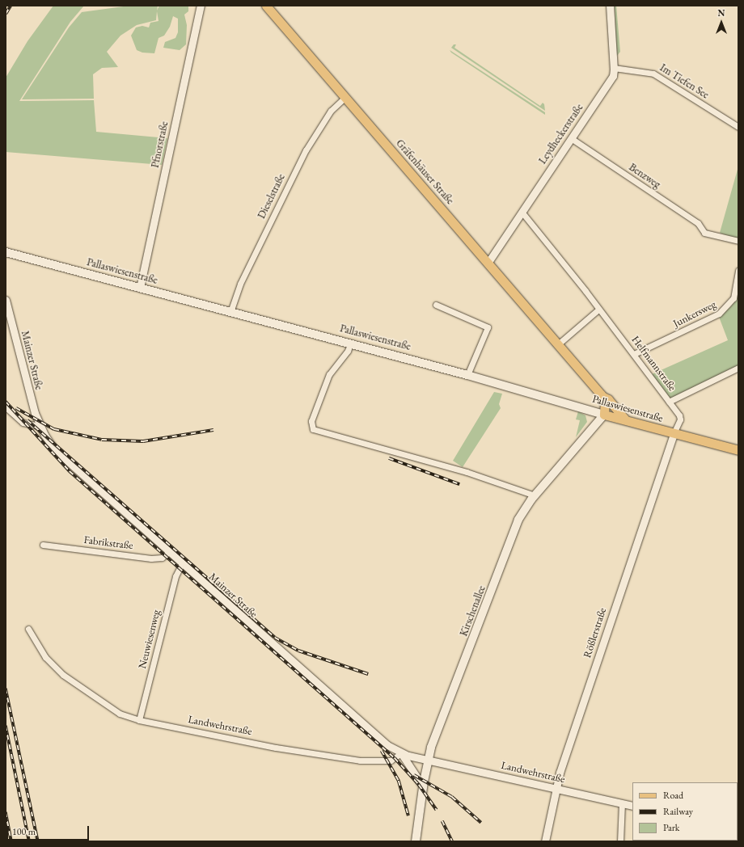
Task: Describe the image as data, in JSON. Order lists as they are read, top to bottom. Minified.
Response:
{"streets":{"main road":["Gräfenhäuser Straße","Pallaswiesenstraße","Kirschenallee"],"street":["Im Tiefen See","Leydheckerstraße","Pfnorstraße","Benzweg","Dieselstraße","Junkersweg","Mainzer Straße","Helfmannstraße","Fabrikstraße","Rößlerstraße","Neuwiesenweg","Landwehrstraße"]},"crossings":[["Im Tiefen See","Leydheckerstraße"],["Leydheckerstraße","Gräfenhäuser Straße"],["Leydheckerstraße","Benzweg"],["Leydheckerstraße","Helfmannstraße"],["Pfnorstraße","Pallaswiesenstraße"],["Gräfenhäuser Straße","Dieselstraße"],["Gräfenhäuser Straße","Pallaswiesenstraße"],["Dieselstraße","Pallaswiesenstraße"],["Pallaswiesenstraße","Helfmannstraße"],["Pallaswiesenstraße","Kirschenallee"],["Pallaswiesenstraße","Rößlerstraße"],["Junkersweg","Helfmannstraße"],["Mainzer Straße","Fabrikstraße"],["Mainzer Straße","Kirschenallee"],["Mainzer Straße","Neuwiesenweg"],["Mainzer Straße","Landwehrstraße"],["Helfmannstraße","Rößlerstraße"],["Kirschenallee","Landwehrstraße"],["Rößlerstraße","Landwehrstraße"],["Neuwiesenweg","Landwehrstraße"]],"legend":["Road","Railway","Park"],"scale_bar":"100 m","north":"top"}
